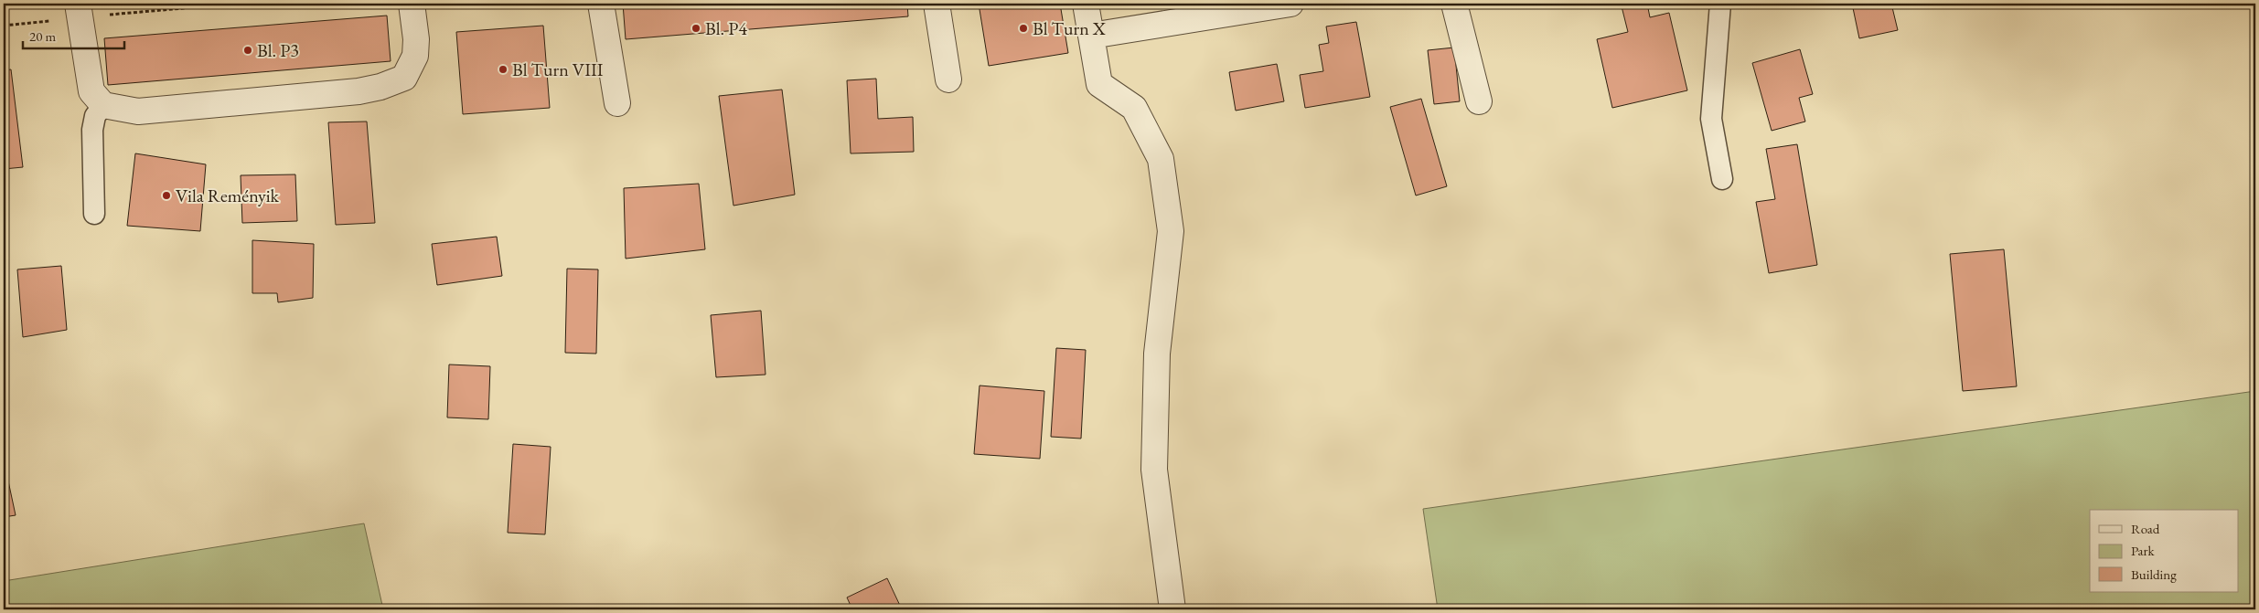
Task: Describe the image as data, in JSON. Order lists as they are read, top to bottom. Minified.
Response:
{"places":["Bl. P4","Bl Turn X","Bl. P3","Bl Turn VIII","Vila Reményik"],"legend":["Road","Park","Building"],"scale_bar":"20 m"}
